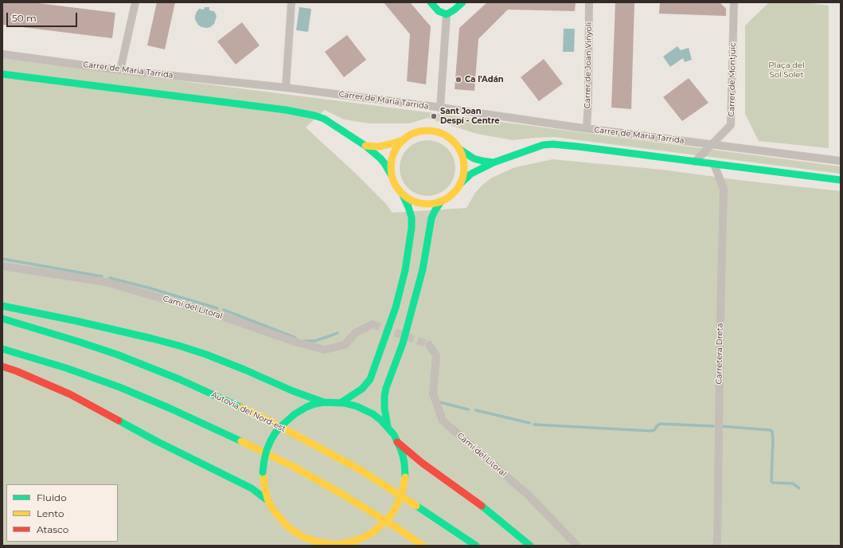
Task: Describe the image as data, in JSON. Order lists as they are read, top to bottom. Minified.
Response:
{"streets":{"main road":["Autovia del Nord-est"],"street":["Carrer de Joan Vinyoli","Carrer de Maria Tarrida","Carrer de Montjuïc","Camí del Litoral","Carretera Dreta"]},"crossings":[["Carrer de Joan Vinyoli","Carrer de Maria Tarrida"],["Carrer de Maria Tarrida","Carrer de Montjuïc"]],"parks":["Plaça del Sol Solet"],"places":["Ca l'Adán","Sant Joan Despí - Centre"],"legend":["Fluido","Lento","Atasco"],"scale_bar":"50 m"}
